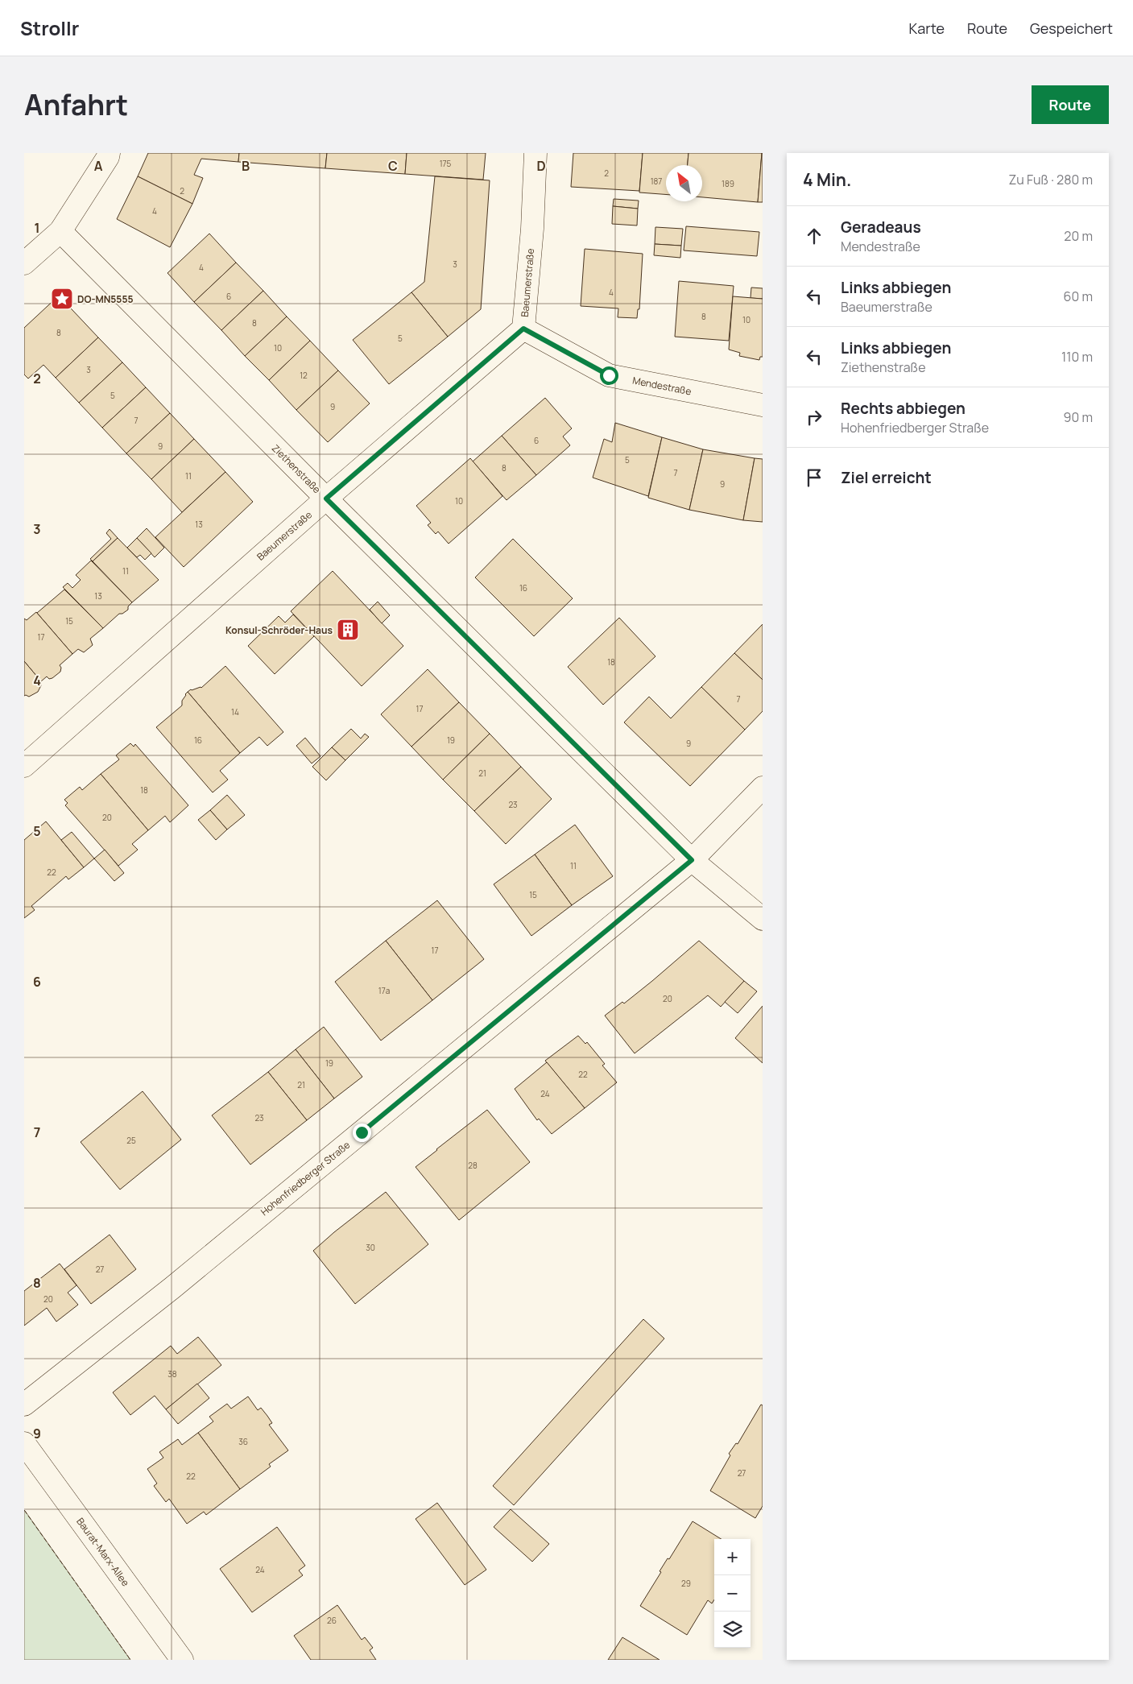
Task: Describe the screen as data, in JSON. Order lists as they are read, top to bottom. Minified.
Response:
{"streets":{"street":["Baeumerstraße","Mendestraße","Ziethenstraße","Hohenfriedberger Straße","Baurat-Marx-Allee"]},"crossings":[["Baeumerstraße","Mendestraße"],["Baeumerstraße","Ziethenstraße"],["Ziethenstraße","Hohenfriedberger Straße"]],"places":{"place":["DO-MN5555"],"building":["Konsul-Schröder-Haus"]},"house_numbers":["175","2","187","189","2","4","3","4","4","6","8","10","8","8","5","10","3","12","5","9","7","6","9","5","8","7","11","9","10","13","11","16","13","15","17","18","7","17","14","16","19","9","21","18","23","20","11","22","15","17","17a","20","19","22","21","24","23","25","28","30","27","20","38","36","27","22","24","29","26"],"north":"top left","page":{"header":"Strollr","nav":["Karte","Route","Gespeichert"],"title":"Anfahrt","buttons":"Route","heading":["4 Min.","Zu Fuß · 280 m"],"list":[["Geradeaus","Mendestraße","20 m"],["Links abbiegen","Baeumerstraße","60 m"],["Links abbiegen","Ziethenstraße","110 m"],["Rechts abbiegen","Hohenfriedberger Straße","90 m"],"Ziel erreicht"],"map_buttons":["+","−"]},"grid":{"columns":["A","B","C","D"],"rows":["1","2","3","4","5","6","7","8","9"]}}
